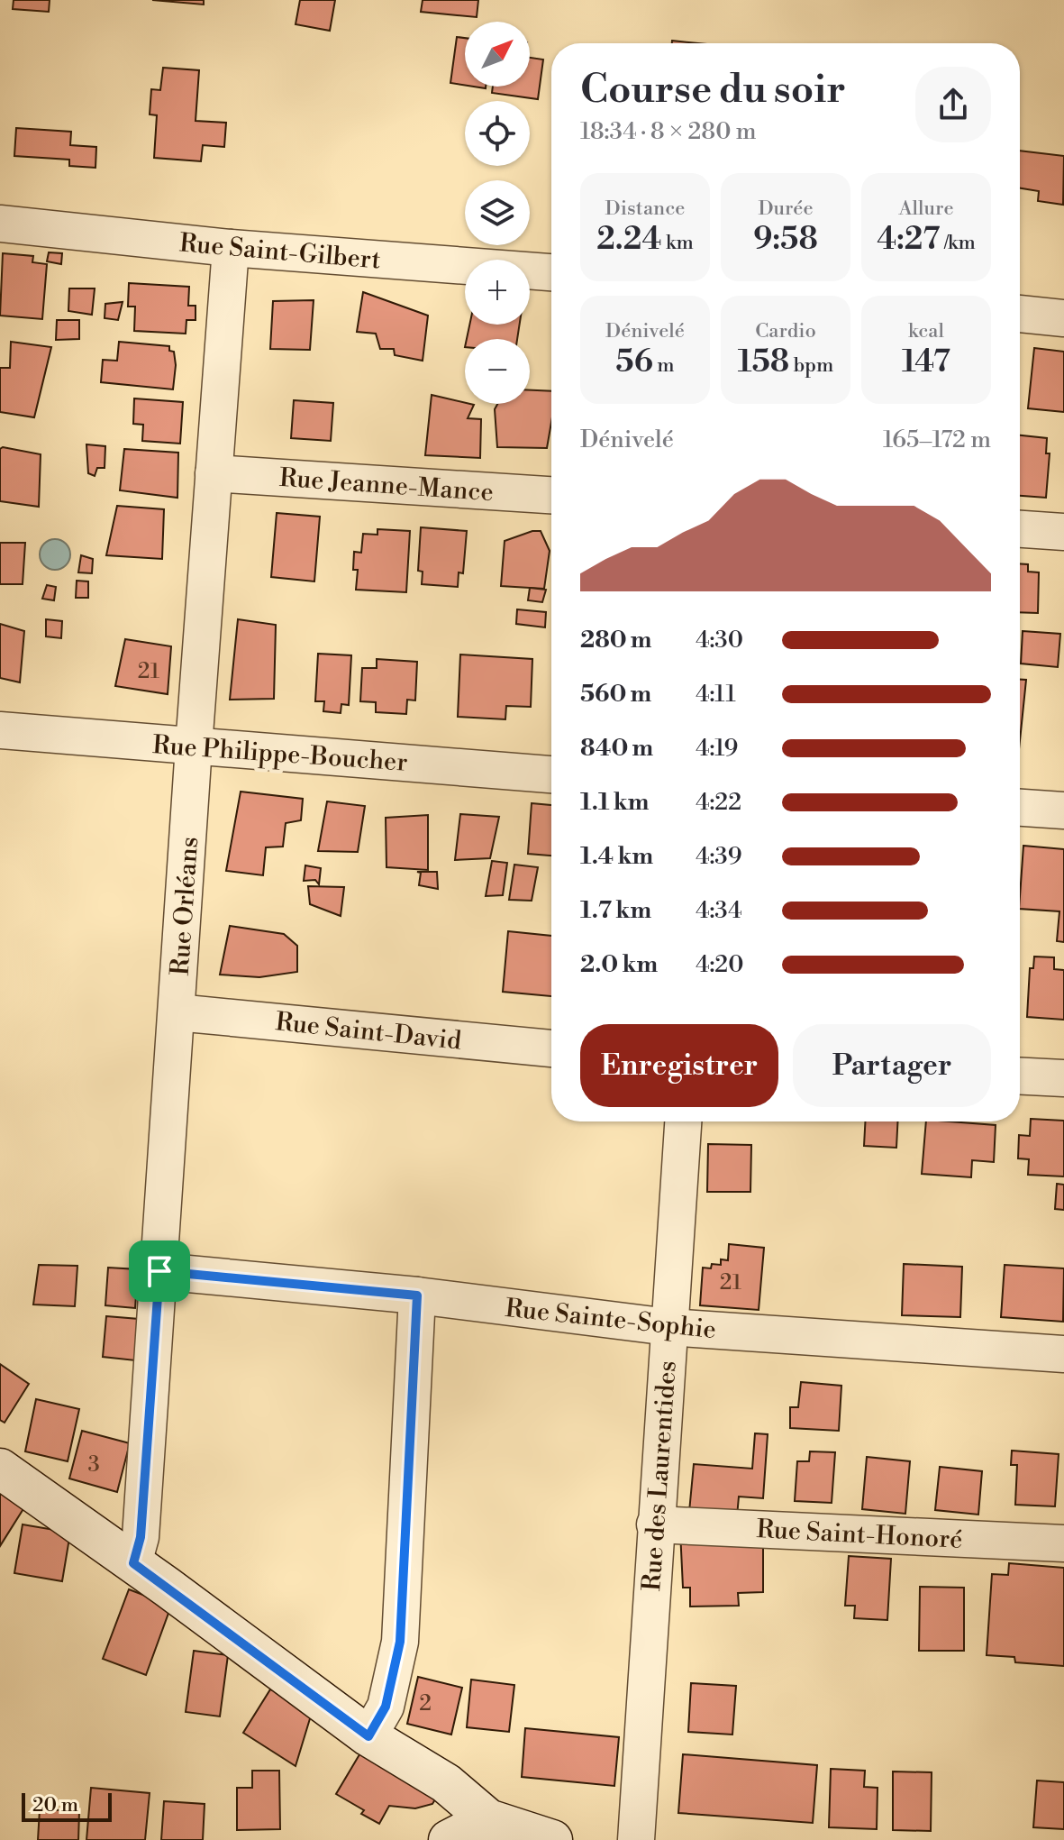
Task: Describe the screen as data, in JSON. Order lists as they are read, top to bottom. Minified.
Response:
{"streets":{"street":["Rue Saint-Gilbert","Rue Jeanne-Mance","Rue Philippe-Boucher","Rue Orléans","Rue Saint-David","Rue Sainte-Sophie","Rue des Laurentides","Rue Saint-Honoré"]},"crossings":[["Rue Saint-Gilbert","Rue Orléans"],["Rue Jeanne-Mance","Rue Orléans"],["Rue Philippe-Boucher","Rue Orléans"],["Rue Orléans","Rue Saint-David"],["Rue Orléans","Rue Sainte-Sophie"],["Rue Sainte-Sophie","Rue des Laurentides"],["Rue des Laurentides","Rue Saint-Honoré"]],"house_numbers":["21","21","3","2"],"scale_bar":"20 m","north":"top right","page":{"map_buttons":["+","−"],"heading":["Course du soir","18:34 · 8 × 280 m"],"stats":[["Distance","2.24 km"],["Durée","9:58"],["Allure","4:27 /km"],["Dénivelé","56 m"],["Cardio","158 bpm"],["kcal","147"]],"chart":["Dénivelé","165–172 m"],"list":[{"name":"280 m","note":"4:30"},{"name":"560 m","note":"4:11"},{"name":"840 m","note":"4:19"},{"name":"1.1 km","note":"4:22"},{"name":"1.4 km","note":"4:39"},{"name":"1.7 km","note":"4:34"},{"name":"2.0 km","note":"4:20"}],"buttons":["Enregistrer","Partager"],"scale":"20 m"}}
